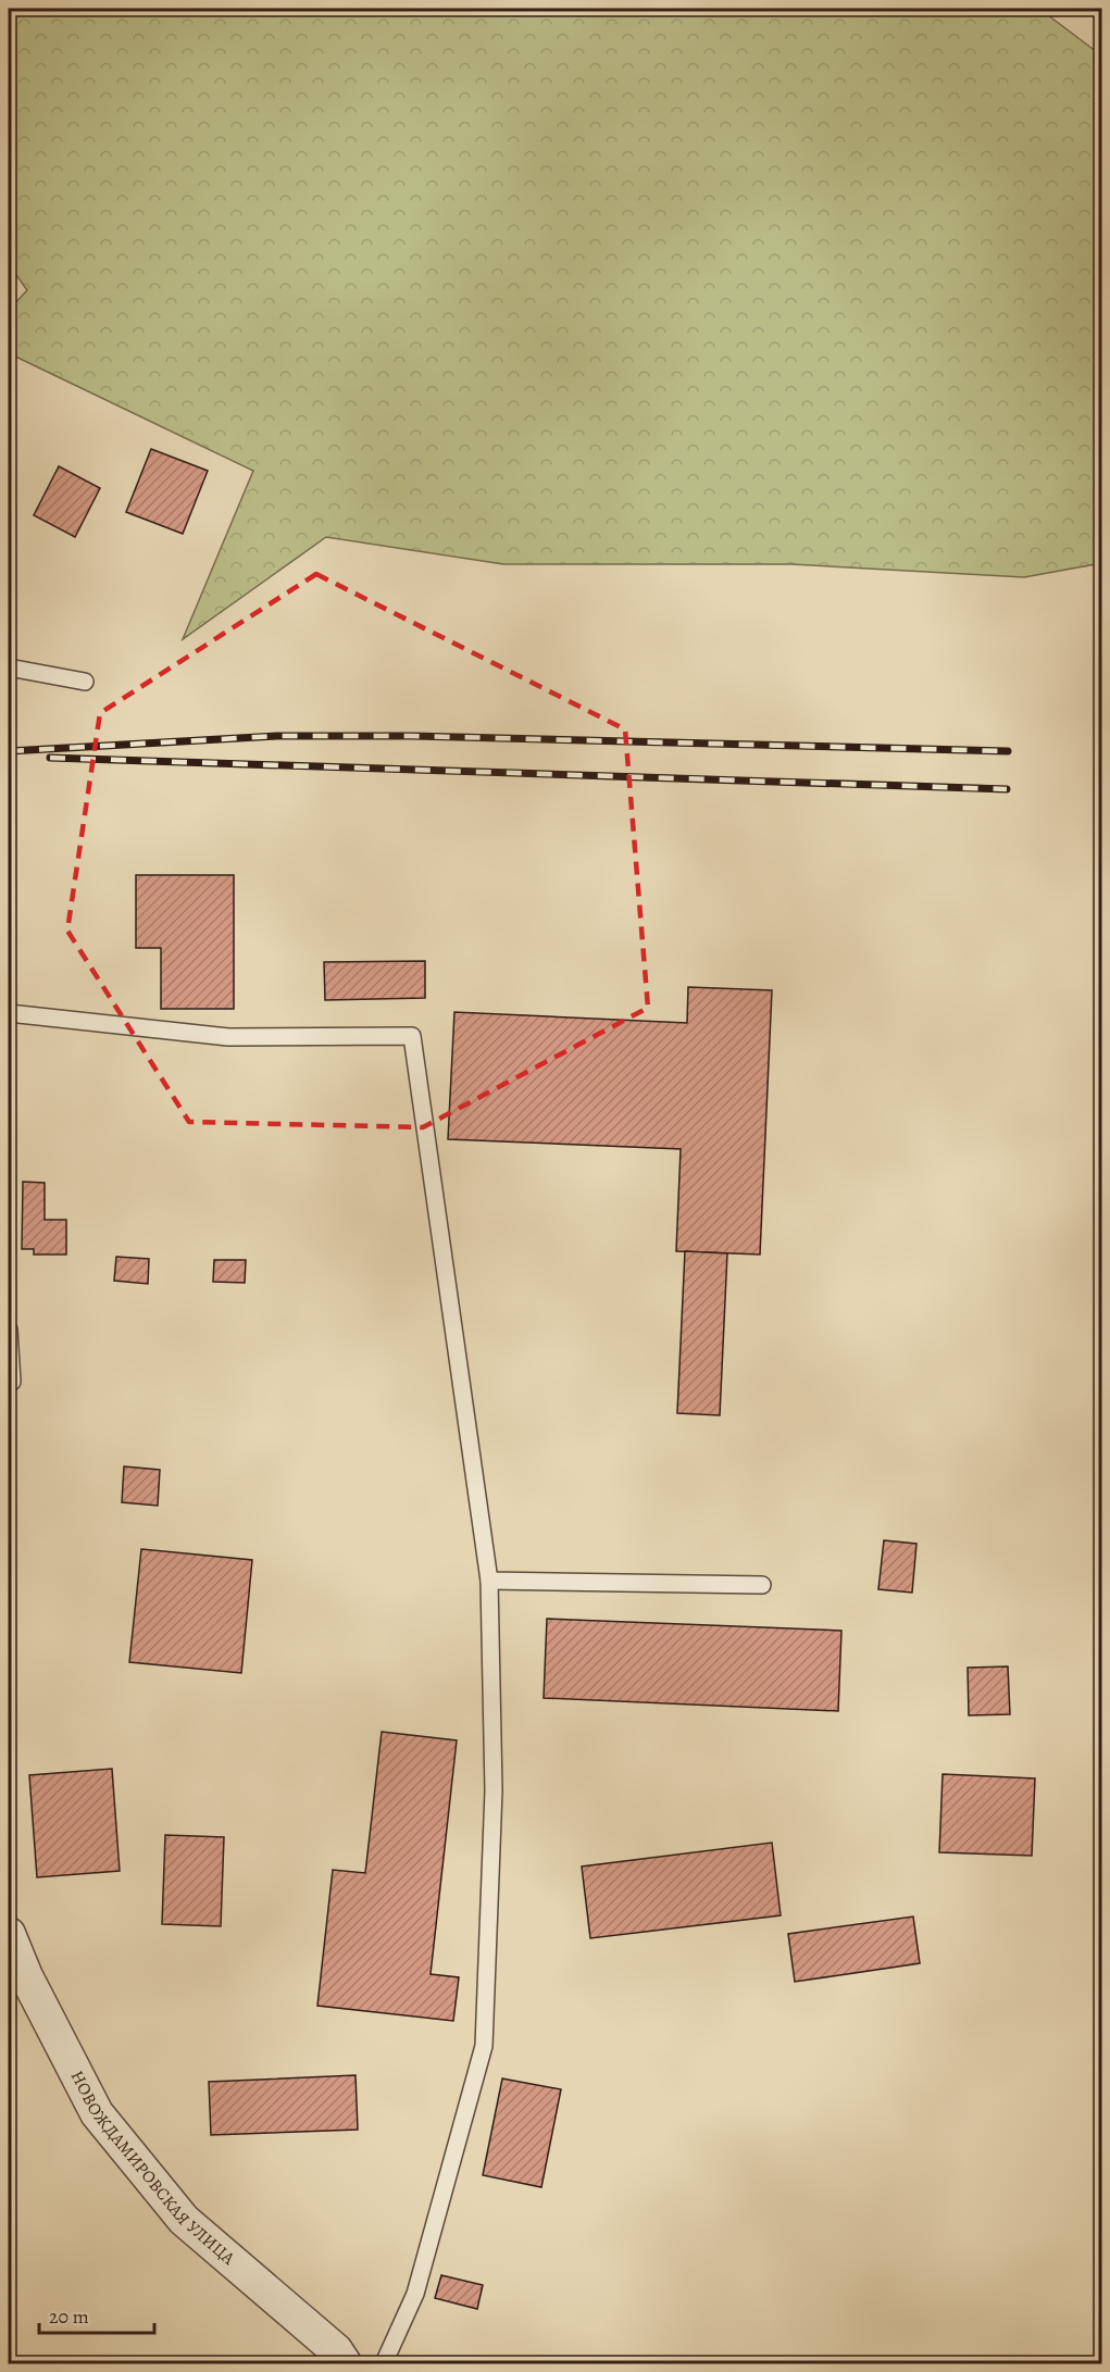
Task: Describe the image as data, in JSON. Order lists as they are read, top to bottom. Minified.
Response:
{"streets":{"street":["НОВОЖДАМИРОВСКАЯ УЛИЦА"]},"scale_bar":"20 m"}
